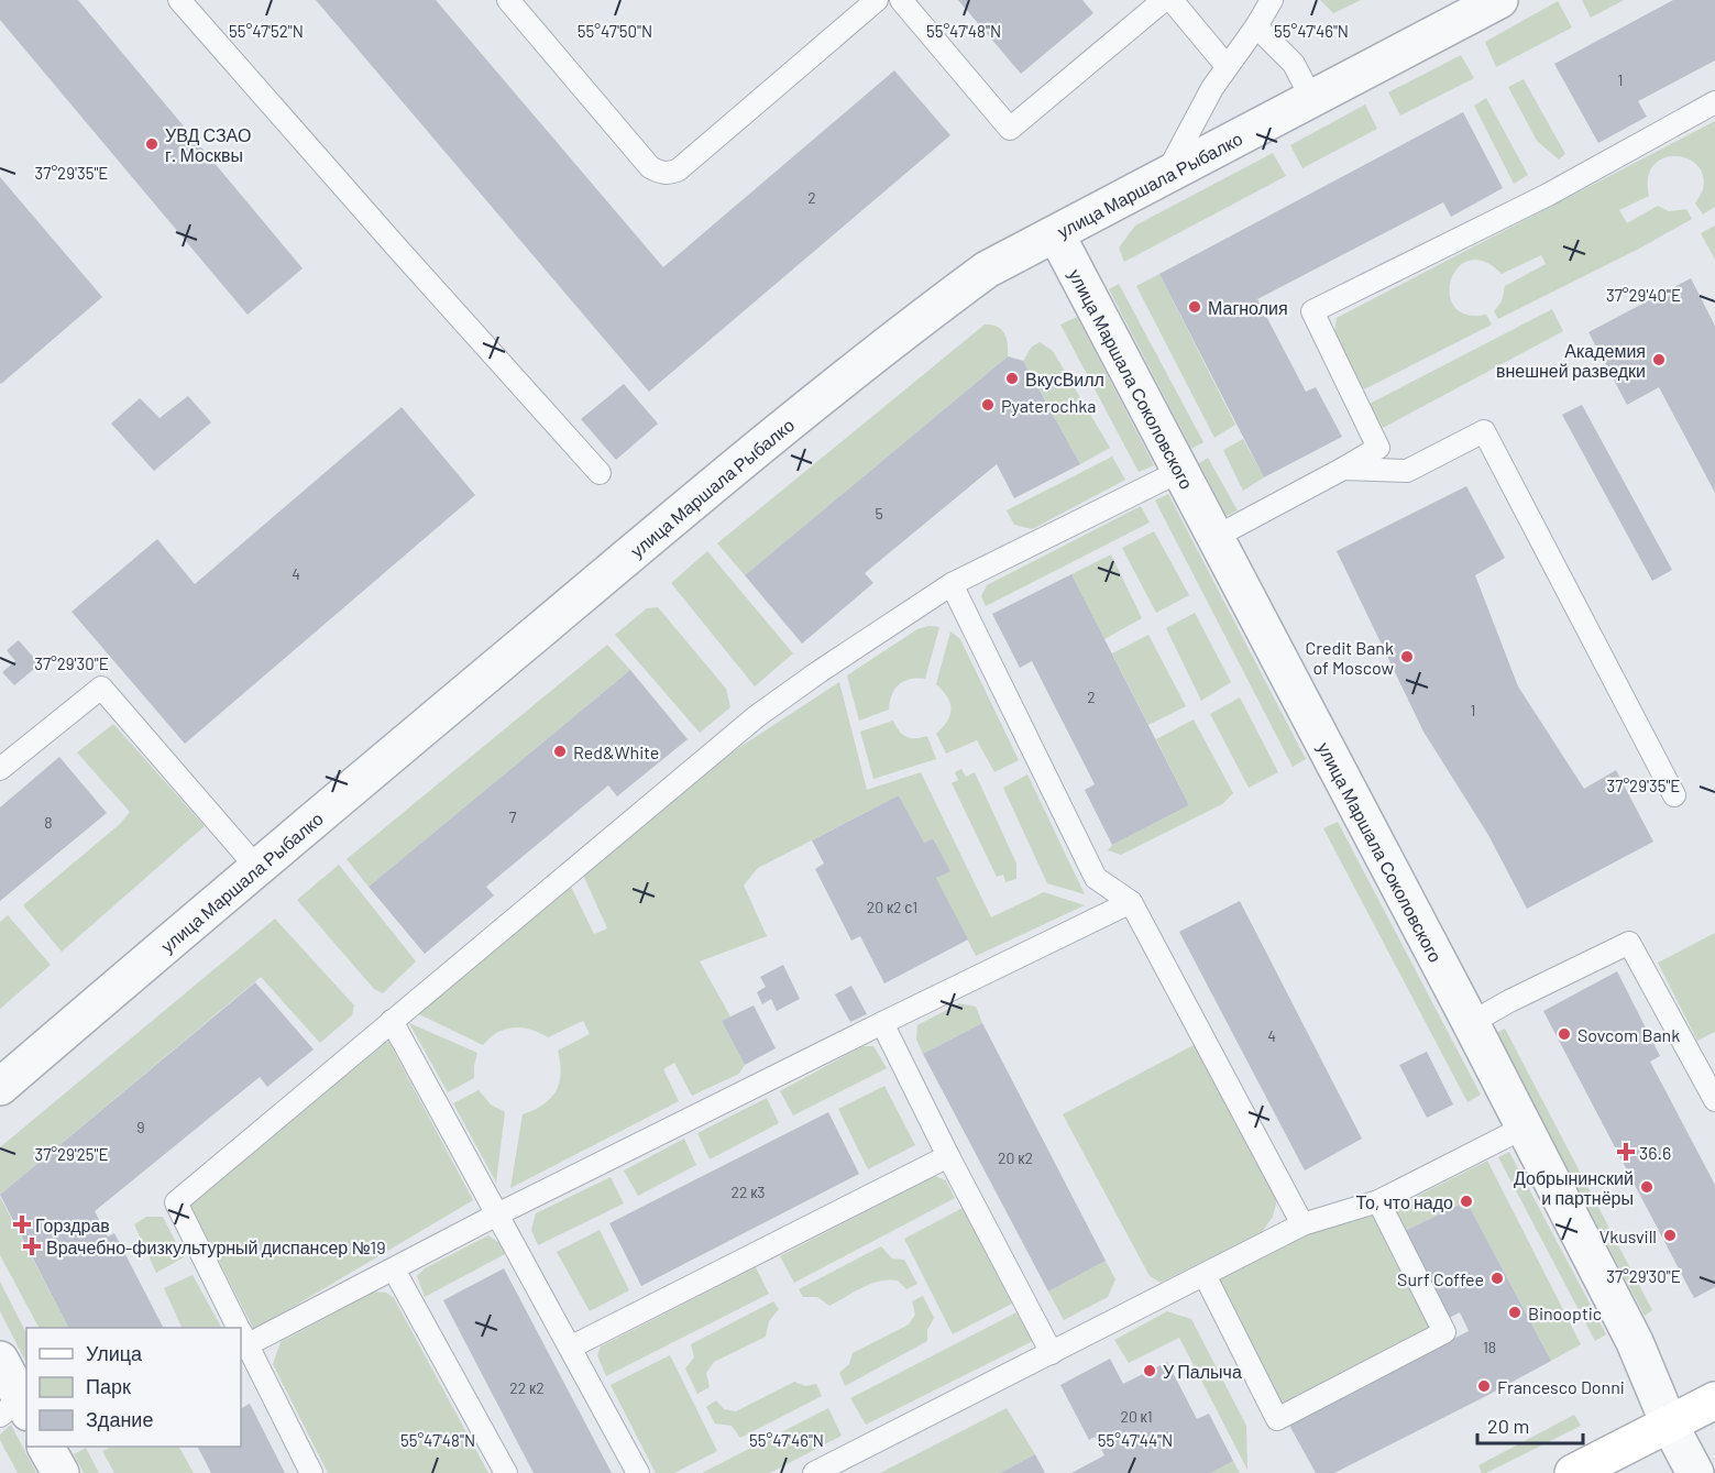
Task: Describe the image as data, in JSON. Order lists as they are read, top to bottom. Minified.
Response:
{"streets":{"street":["улица Маршала Рыбалко","улица Маршала Соколовского"]},"crossings":[["улица Маршала Рыбалко","улица Маршала Соколовского"]],"places":{"other":["УВД СЗАО г. Москвы","Магнолия","Академия внешней разведки","ВкусВилл","Pyaterochka","Credit Bank of Moscow","Red&White","Sovcom Bank","Добрынинский и партнёры","То, что надо","Vkusvill","Surf Coffee","Binooptic","У Палыча","Francesco Donni"],"health":["36.6","Горздрав","Врачебно-физкультурный диспансер №19"]},"house_numbers":["1","2","5","4","2","1","7","8","20 к2 с1","4","9","20 к2","22 к3","18","22 к2","20 к1"],"legend":["Улица","Парк","Здание"],"scale_bar":"20 m","coordinates":["55°47'52\"N","55°47'50\"N","55°47'48\"N","55°47'46\"N","37°29'35\"E","37°29'40\"E","37°29'30\"E","37°29'25\"E","55°47'44\"N"]}
